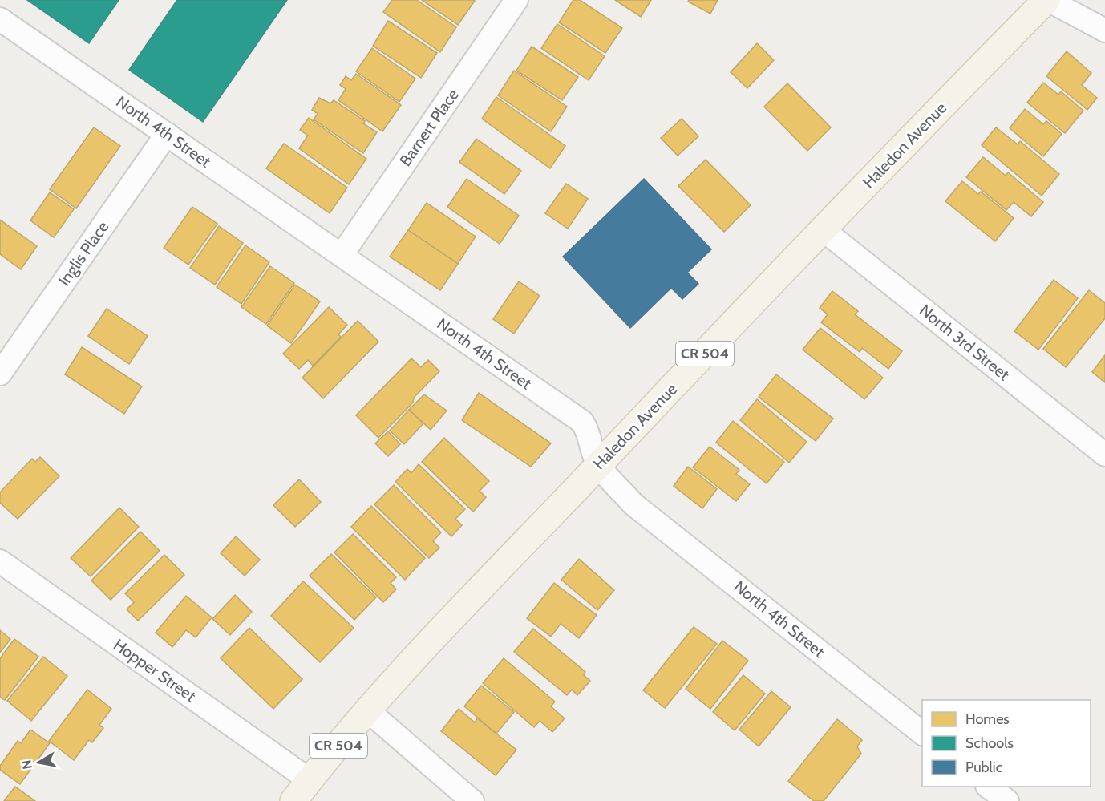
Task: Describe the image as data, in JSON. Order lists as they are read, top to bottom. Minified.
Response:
{"streets":{"main road":["Haledon Avenue","CR 504"],"street":["Barnert Place","North 4th Street","Inglis Place","North 3rd Street","Hopper Street"]},"crossings":[["Barnert Place","North 4th Street"],["North 4th Street","Haledon Avenue"],["North 4th Street","Inglis Place"],["Haledon Avenue","North 3rd Street"],["Haledon Avenue","Hopper Street"]],"legend":["Homes","Schools","Public"],"north":"left"}
